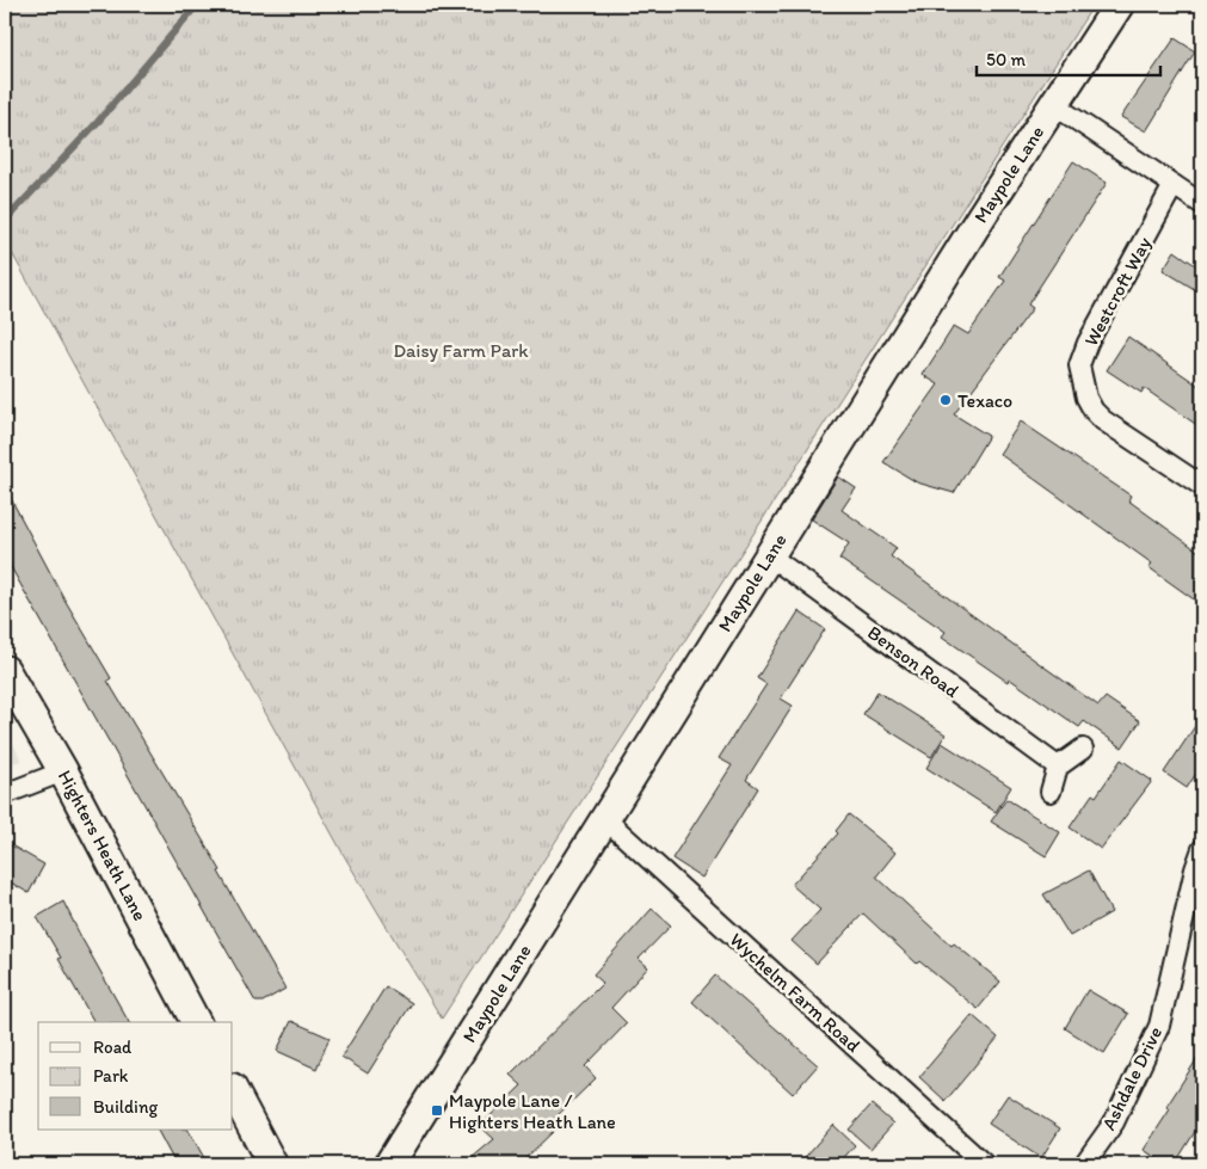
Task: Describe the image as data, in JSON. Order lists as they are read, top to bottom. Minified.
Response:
{"streets":{"street":["Maypole Lane","Westcroft Way","Benson Road","Highters Heath Lane","Wychelm Farm Road","Ashdale Drive"]},"crossings":[["Maypole Lane","Benson Road"],["Maypole Lane","Wychelm Farm Road"]],"parks":["Daisy Farm Park"],"places":{"other":["Texaco"],"transit":["Maypole Lane / Highters Heath Lane"]},"legend":["Road","Park","Building"],"scale_bar":"50 m"}
